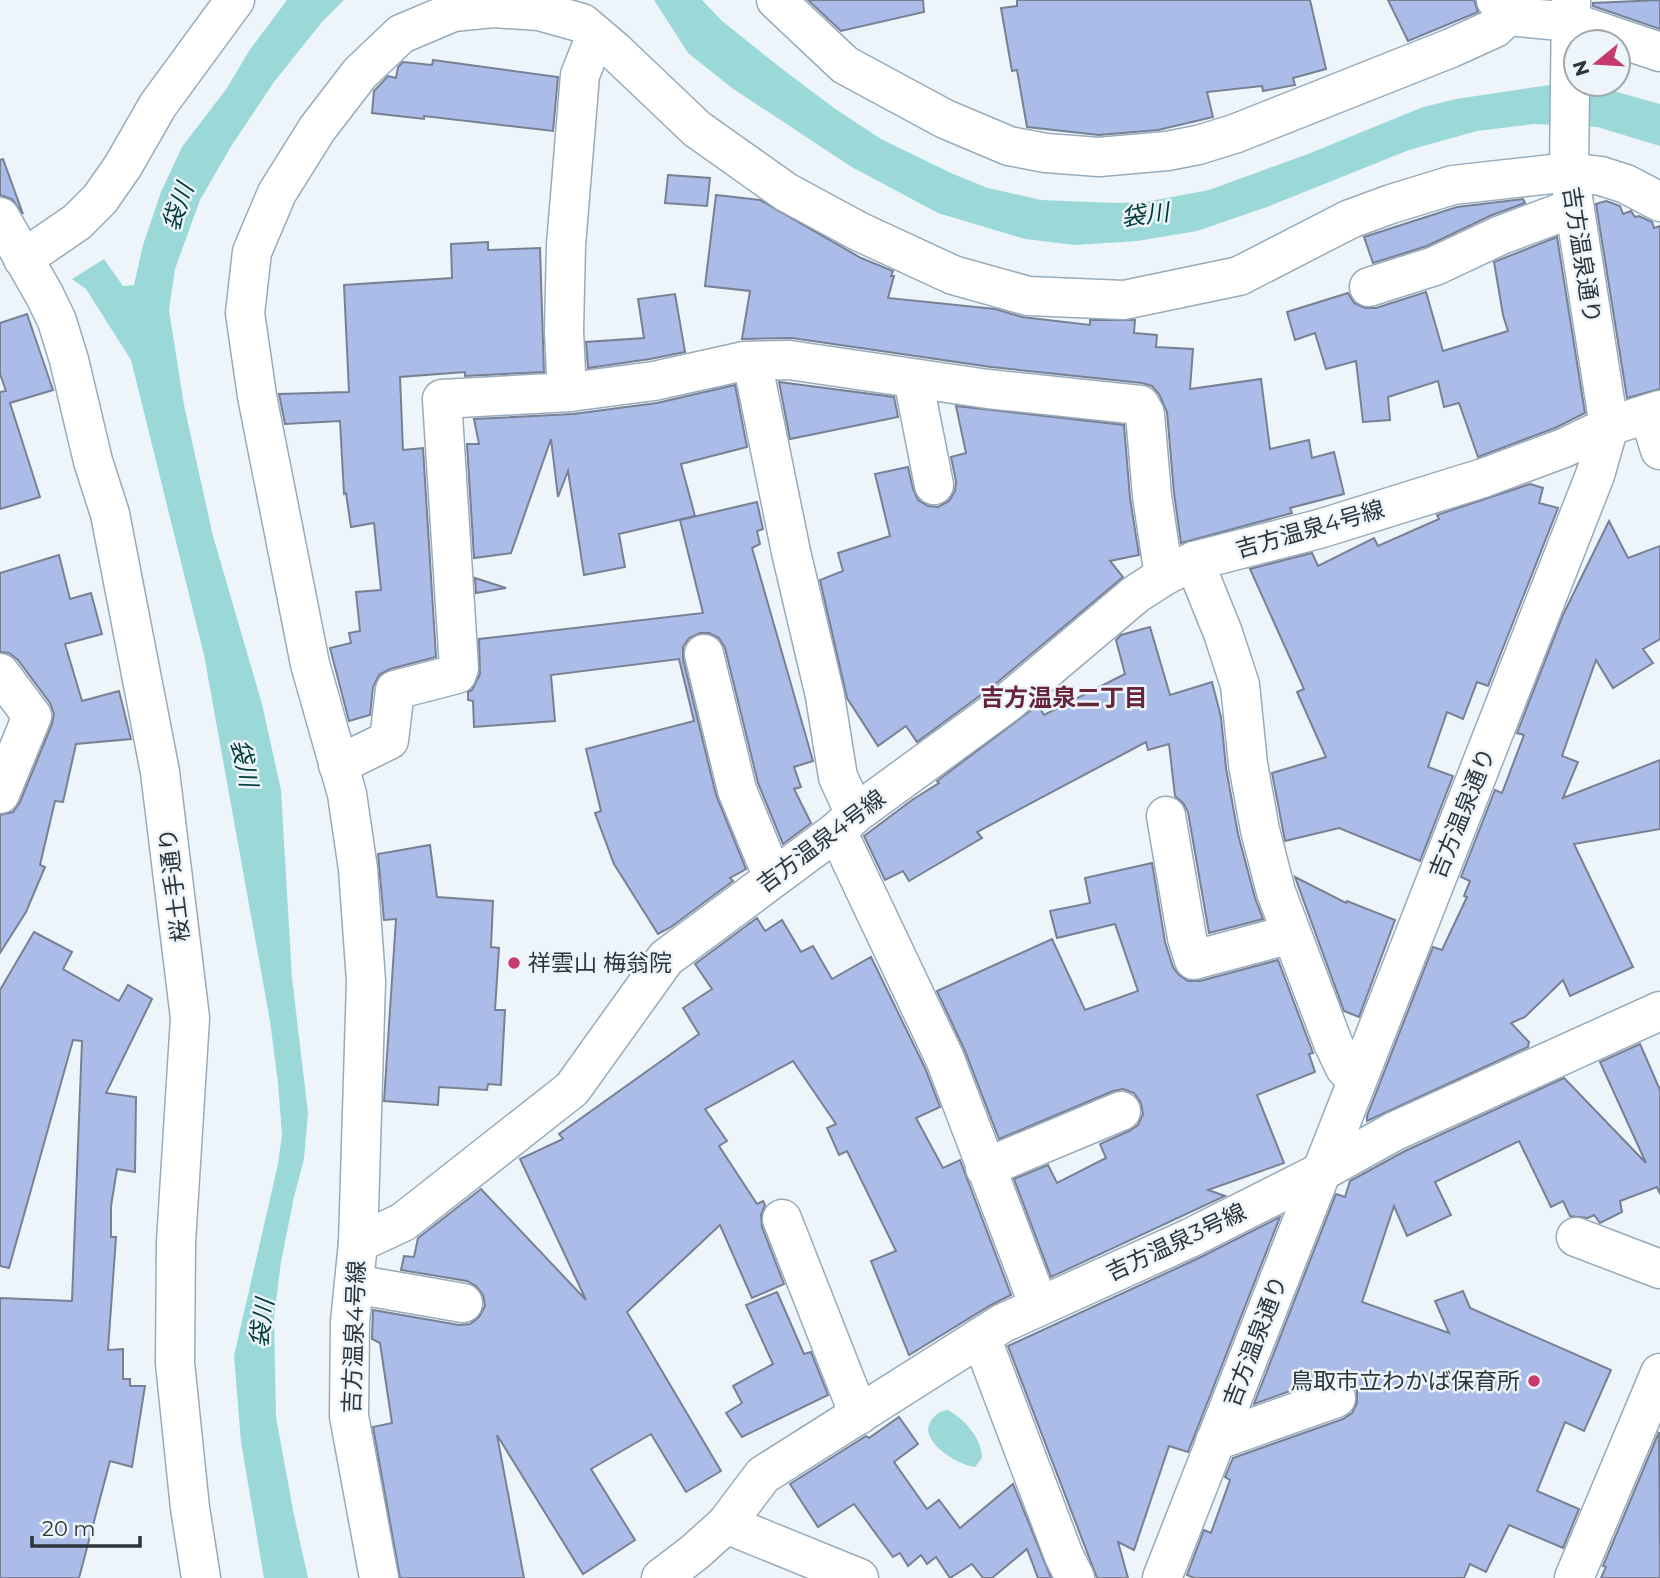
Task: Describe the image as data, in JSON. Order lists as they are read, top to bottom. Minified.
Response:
{"streets":{"street":["吉方温泉通り","吉方温泉4号線","桜土手通り","吉方温泉3号線"]},"crossings":[["吉方温泉通り","吉方温泉4号線"],["吉方温泉通り","吉方温泉3号線"]],"districts":["吉方温泉二丁目"],"water":["袋川"],"places":["祥雲山 梅翁院","鳥取市立わかば保育所"],"scale_bar":"20 m","north":"left"}
